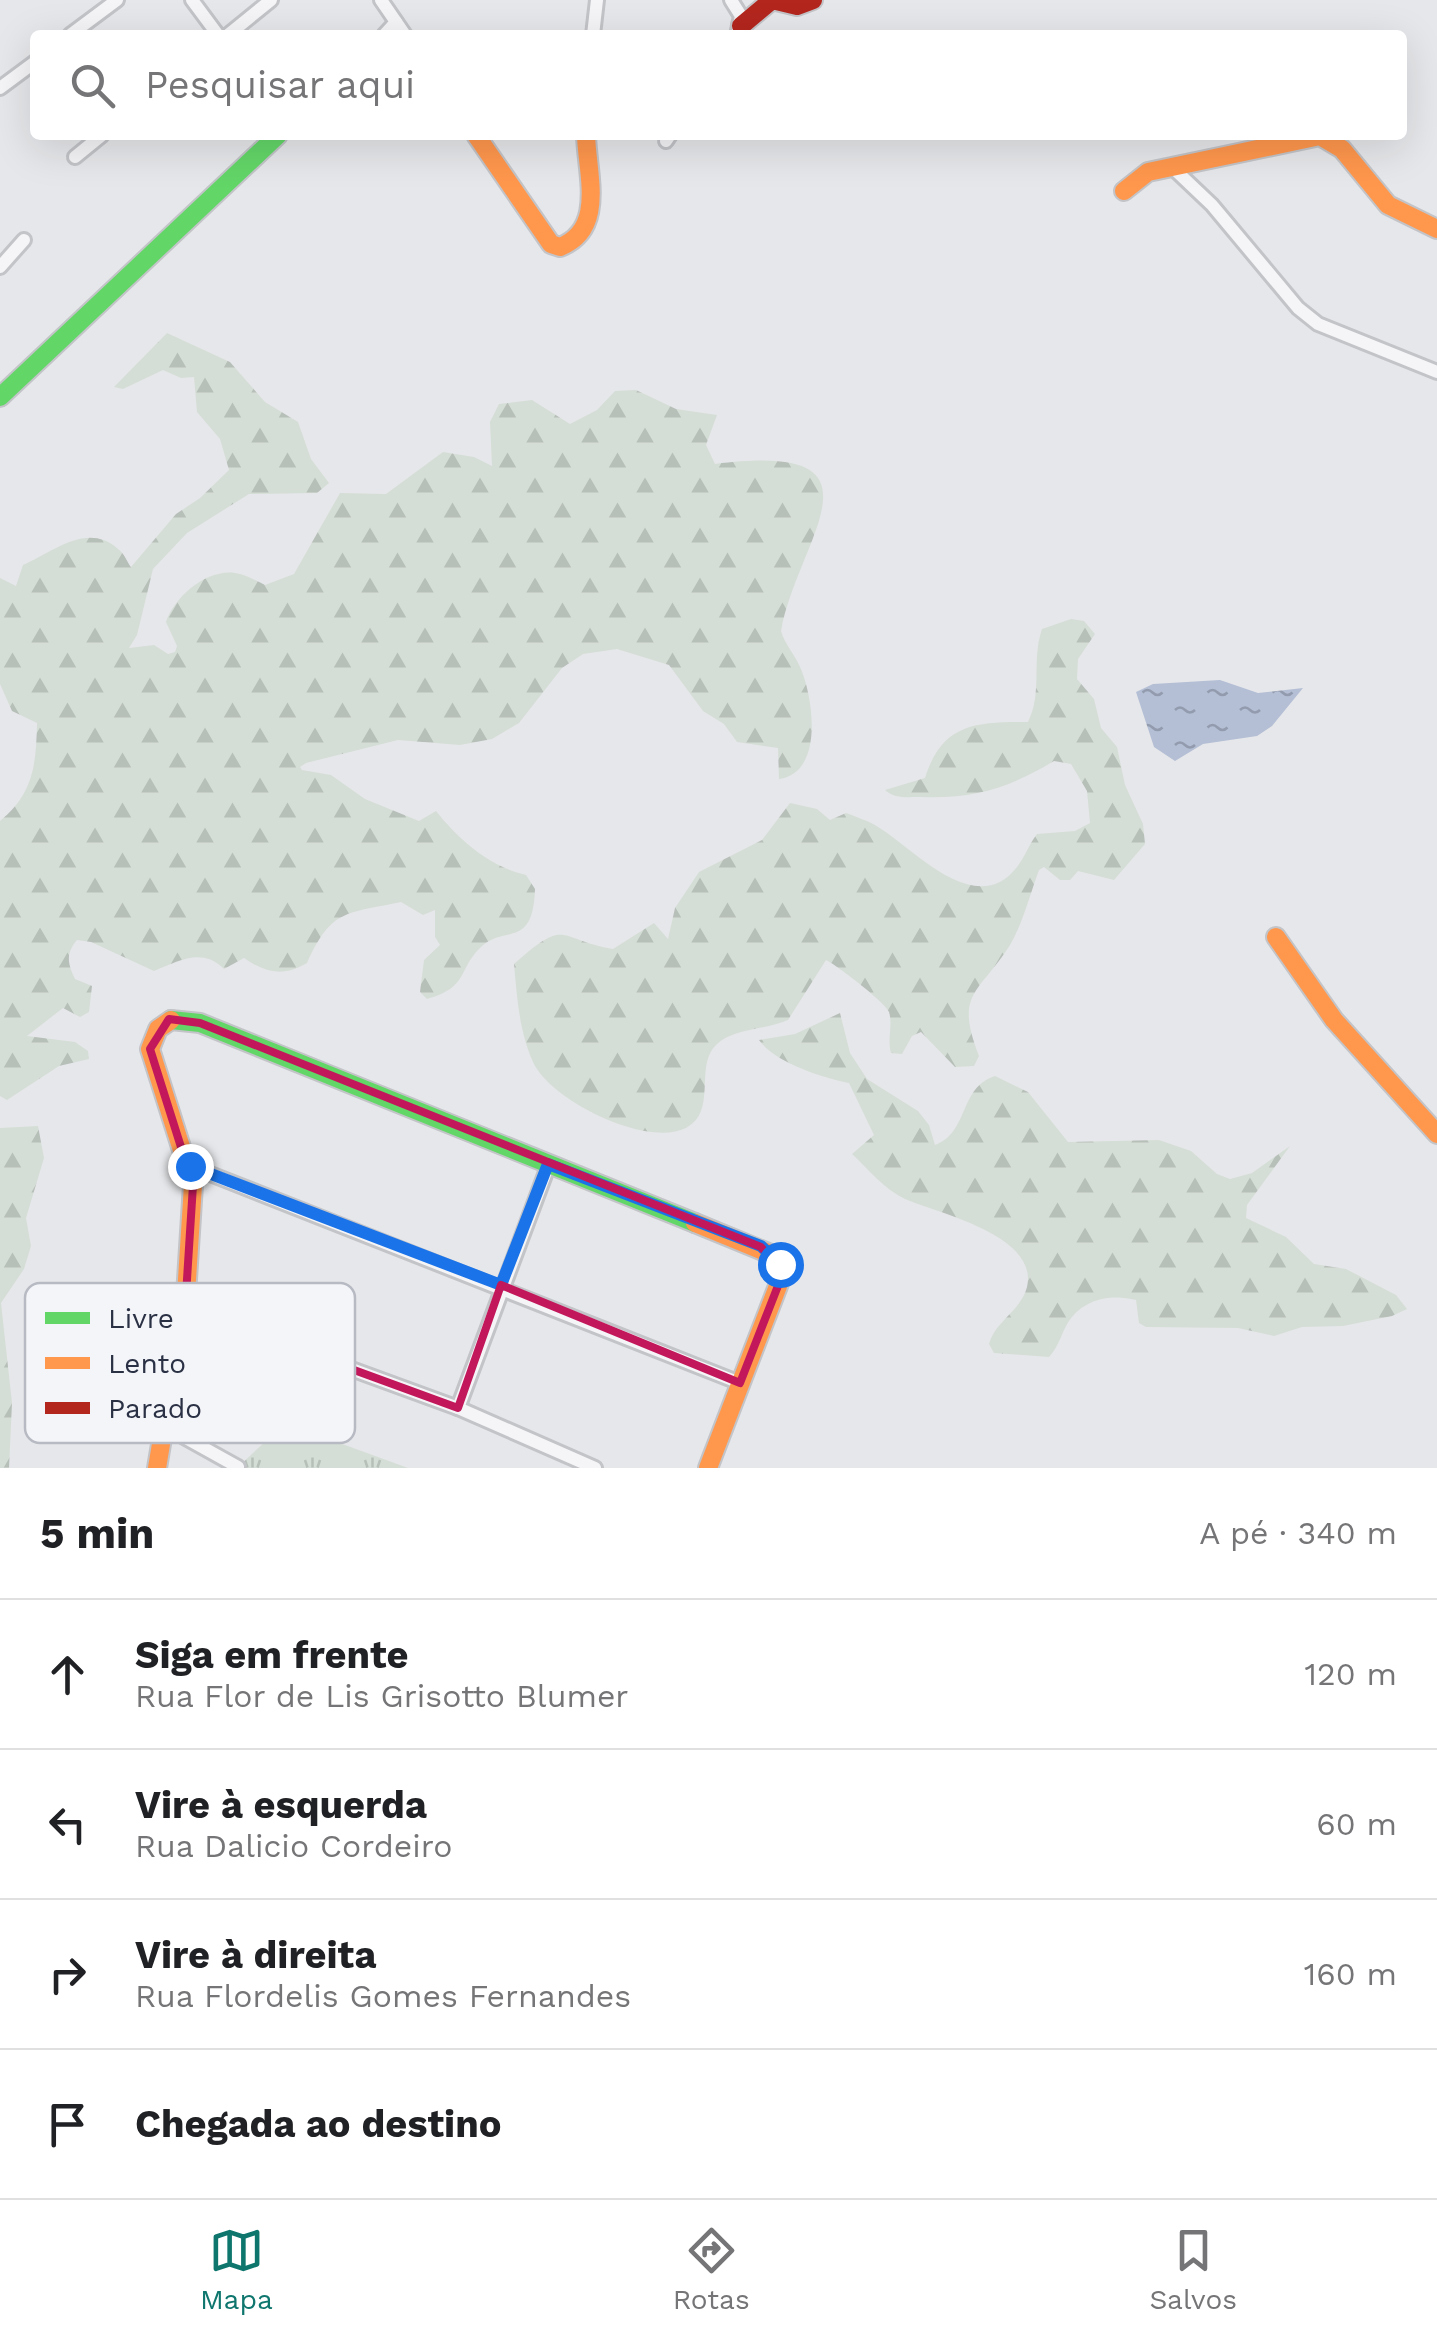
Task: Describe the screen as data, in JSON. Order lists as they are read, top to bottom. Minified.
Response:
{"legend":["Livre","Lento","Parado"],"page":{"search":"Pesquisar aqui","heading":["5 min","A pé · 340 m"],"list":[["Siga em frente","Rua Flor de Lis Grisotto Blumer","120 m"],["Vire à esquerda","Rua Dalicio Cordeiro","60 m"],["Vire à direita","Rua Flordelis Gomes Fernandes","160 m"],"Chegada ao destino"],"nav":["Mapa","Rotas","Salvos"]}}
